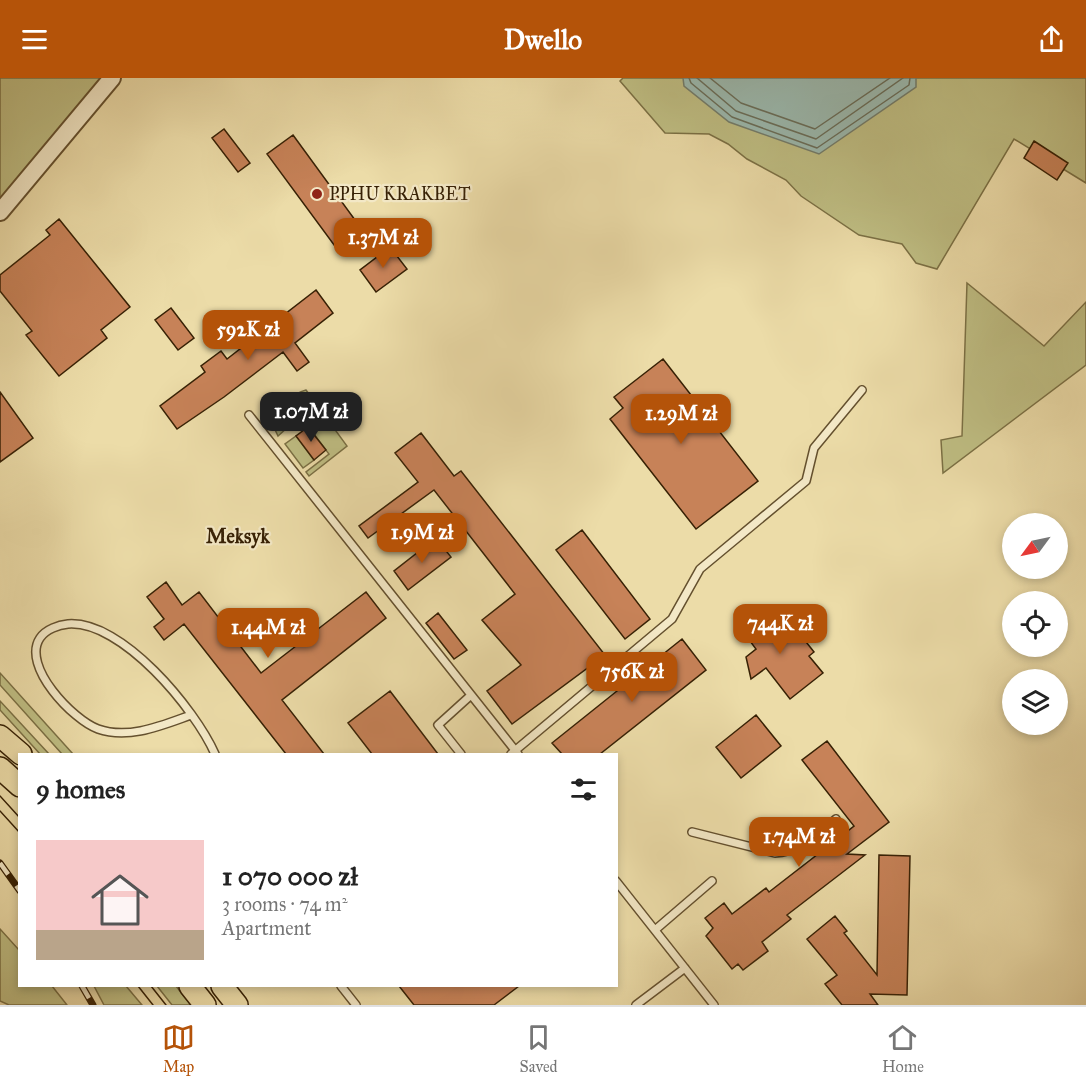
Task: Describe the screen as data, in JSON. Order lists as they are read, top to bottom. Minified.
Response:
{"districts":["Meksyk"],"places":["PPHU KRAKBET"],"north":"bottom left","page":{"header":"Dwello","price":["1.37M zł","592K zł","1.07M zł","1.29M zł","1.9M zł","744K zł","1.44M zł","756K zł","1.74M zł"],"heading":"9 homes","list":[{"name":"1 070 000 zł","note":"3 rooms · 74 m² · Apartment"}],"tabs":["Map","Saved","Home"]}}
